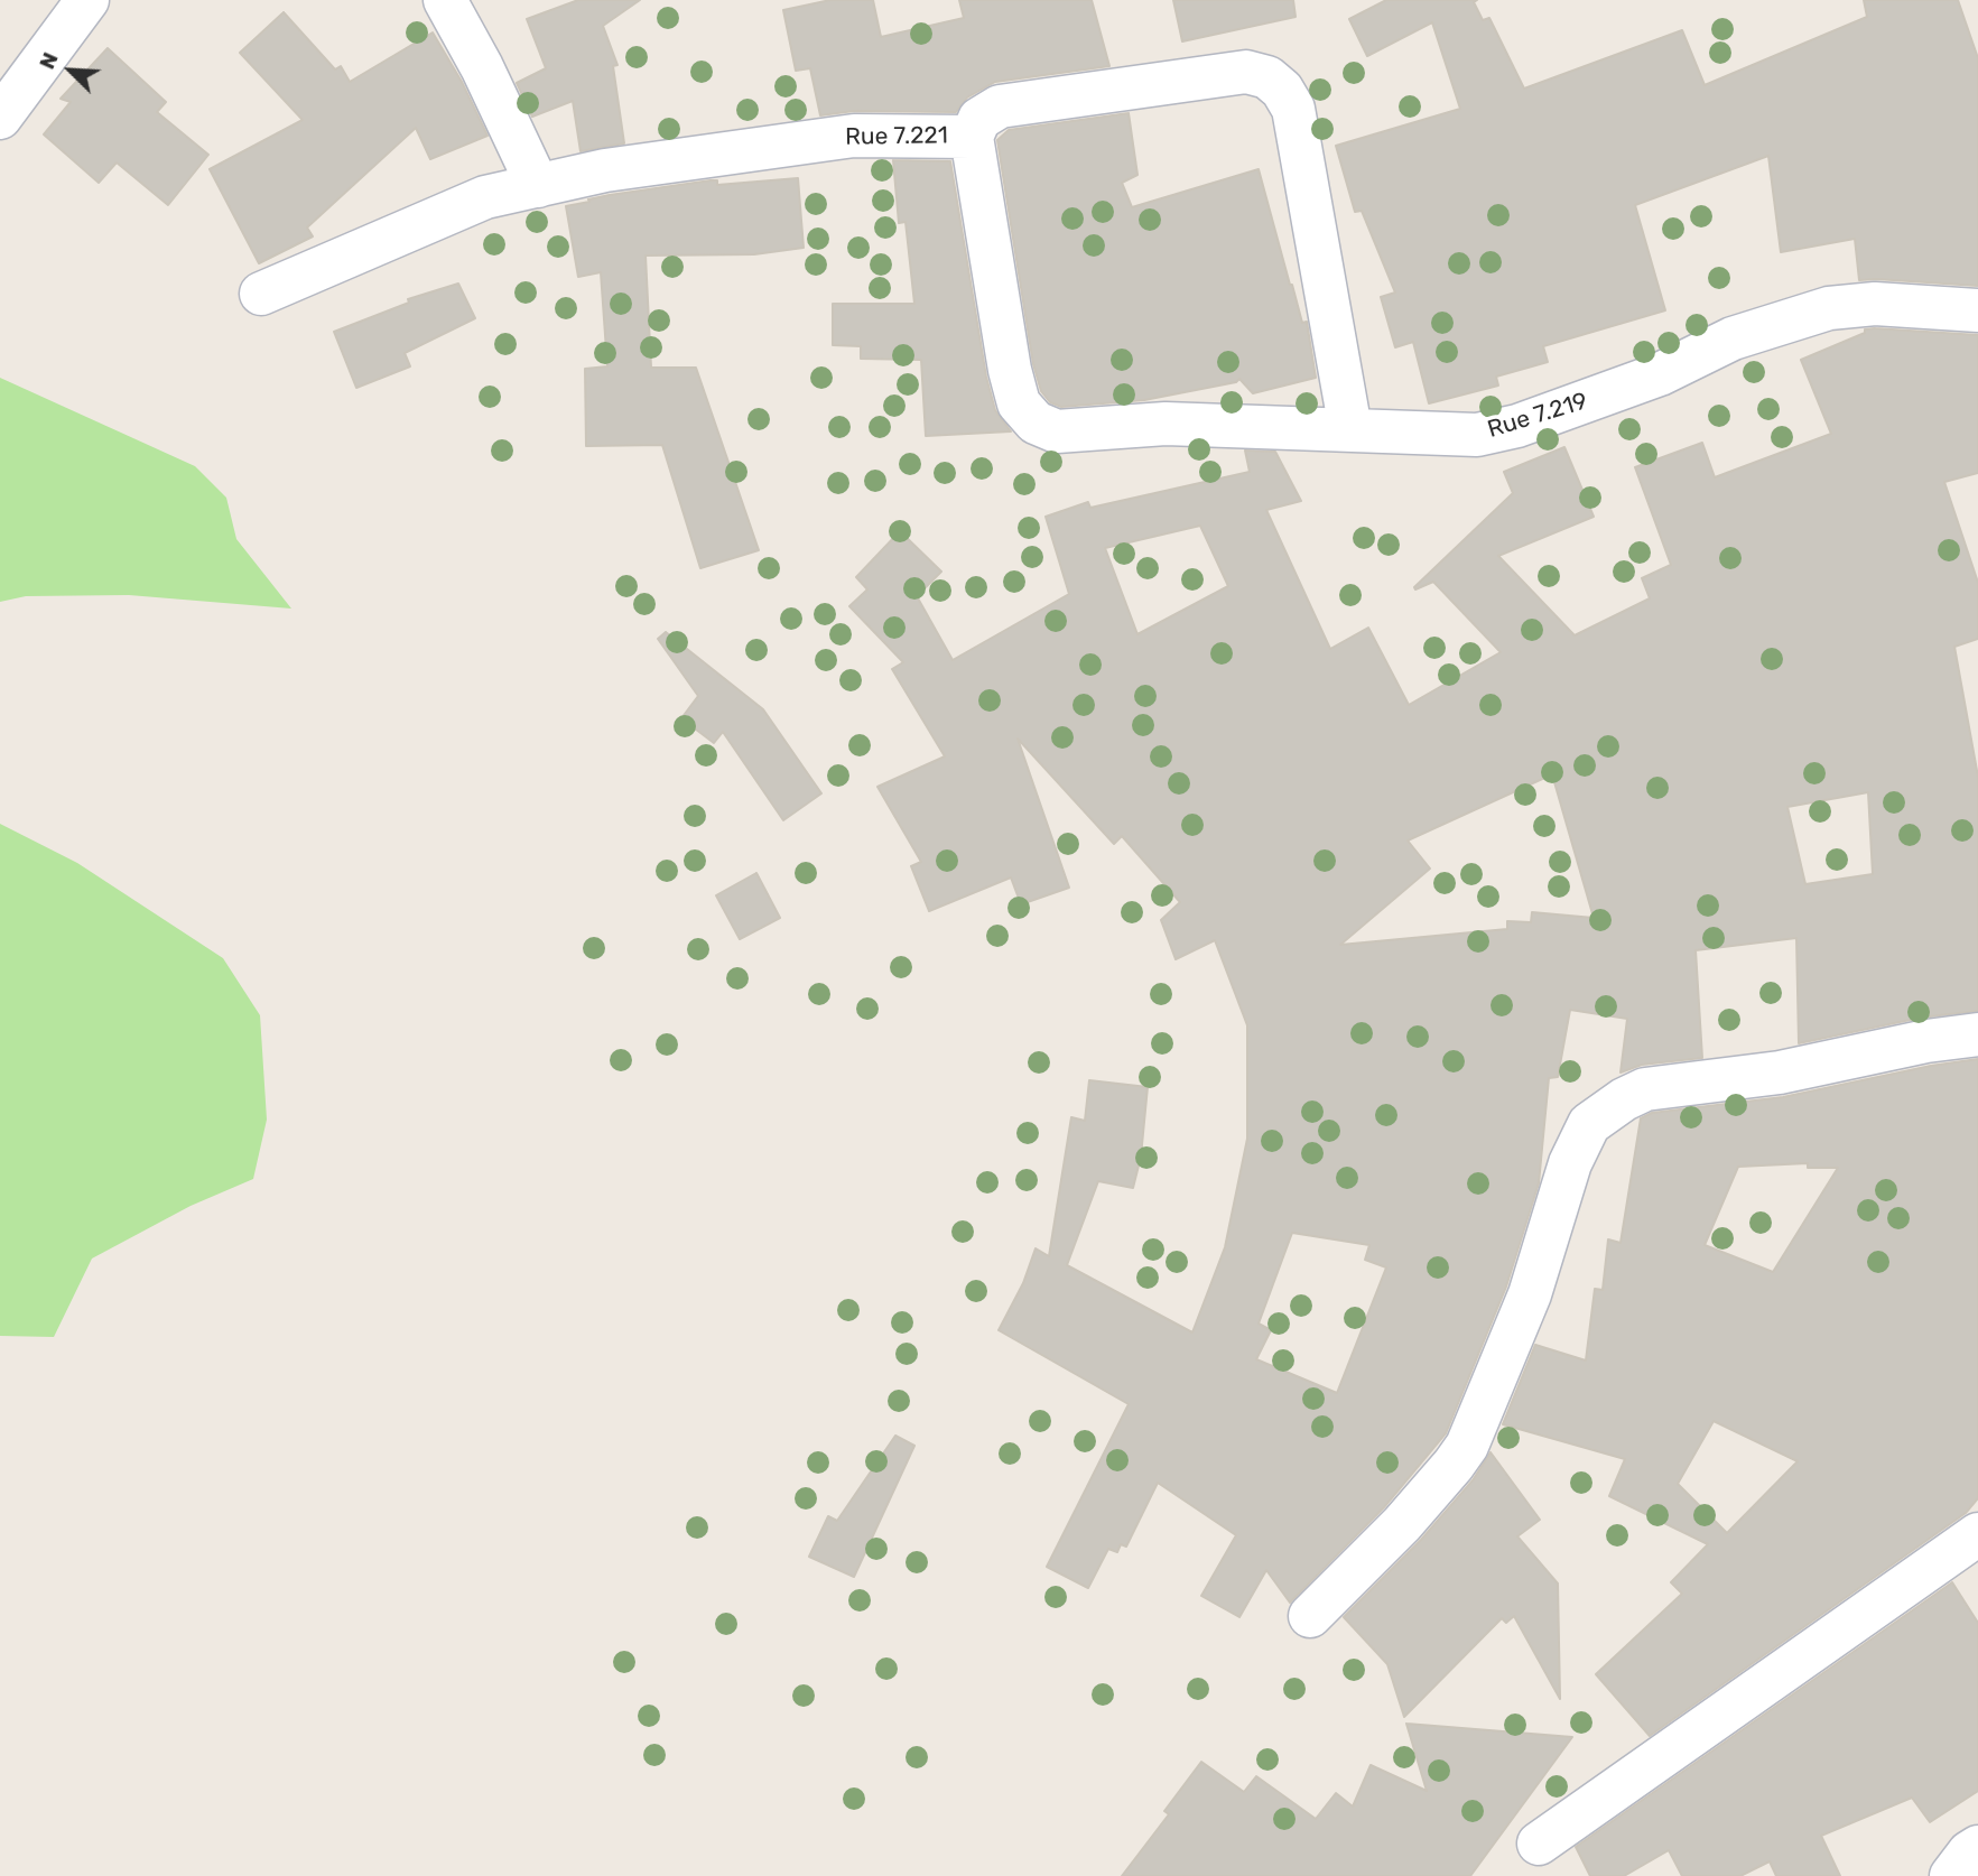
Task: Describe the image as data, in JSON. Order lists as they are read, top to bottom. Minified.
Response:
{"streets":{"street":["Rue 7.221","Rue 7.219"]},"crossings":[["Rue 7.221","Rue 7.219"]],"north":"top left"}
